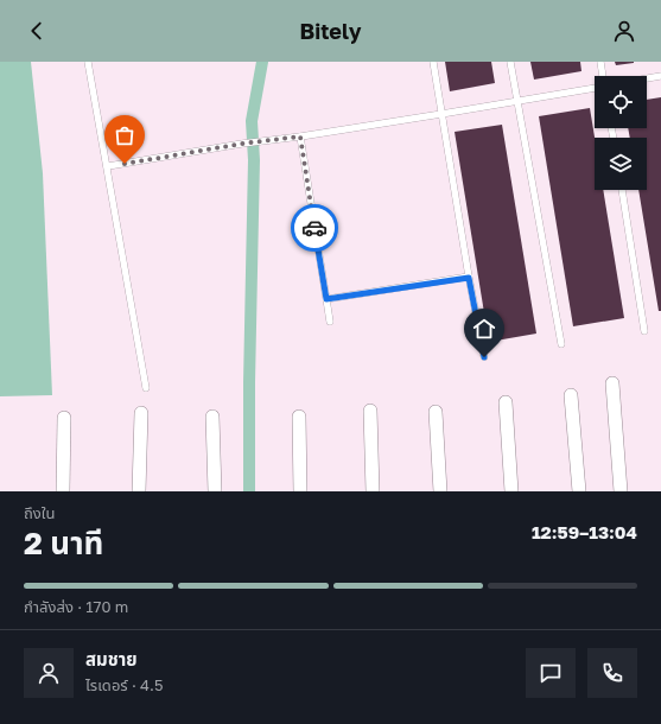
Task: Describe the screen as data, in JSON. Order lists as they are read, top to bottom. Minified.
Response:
{"page":{"header":"Bitely","heading":["2 นาที","ถึงใน","12:59–13:04"],"panel":["สมชาย","ไรเดอร์ · 4.5"],"bar":"กำลังส่ง · 170 m"}}
